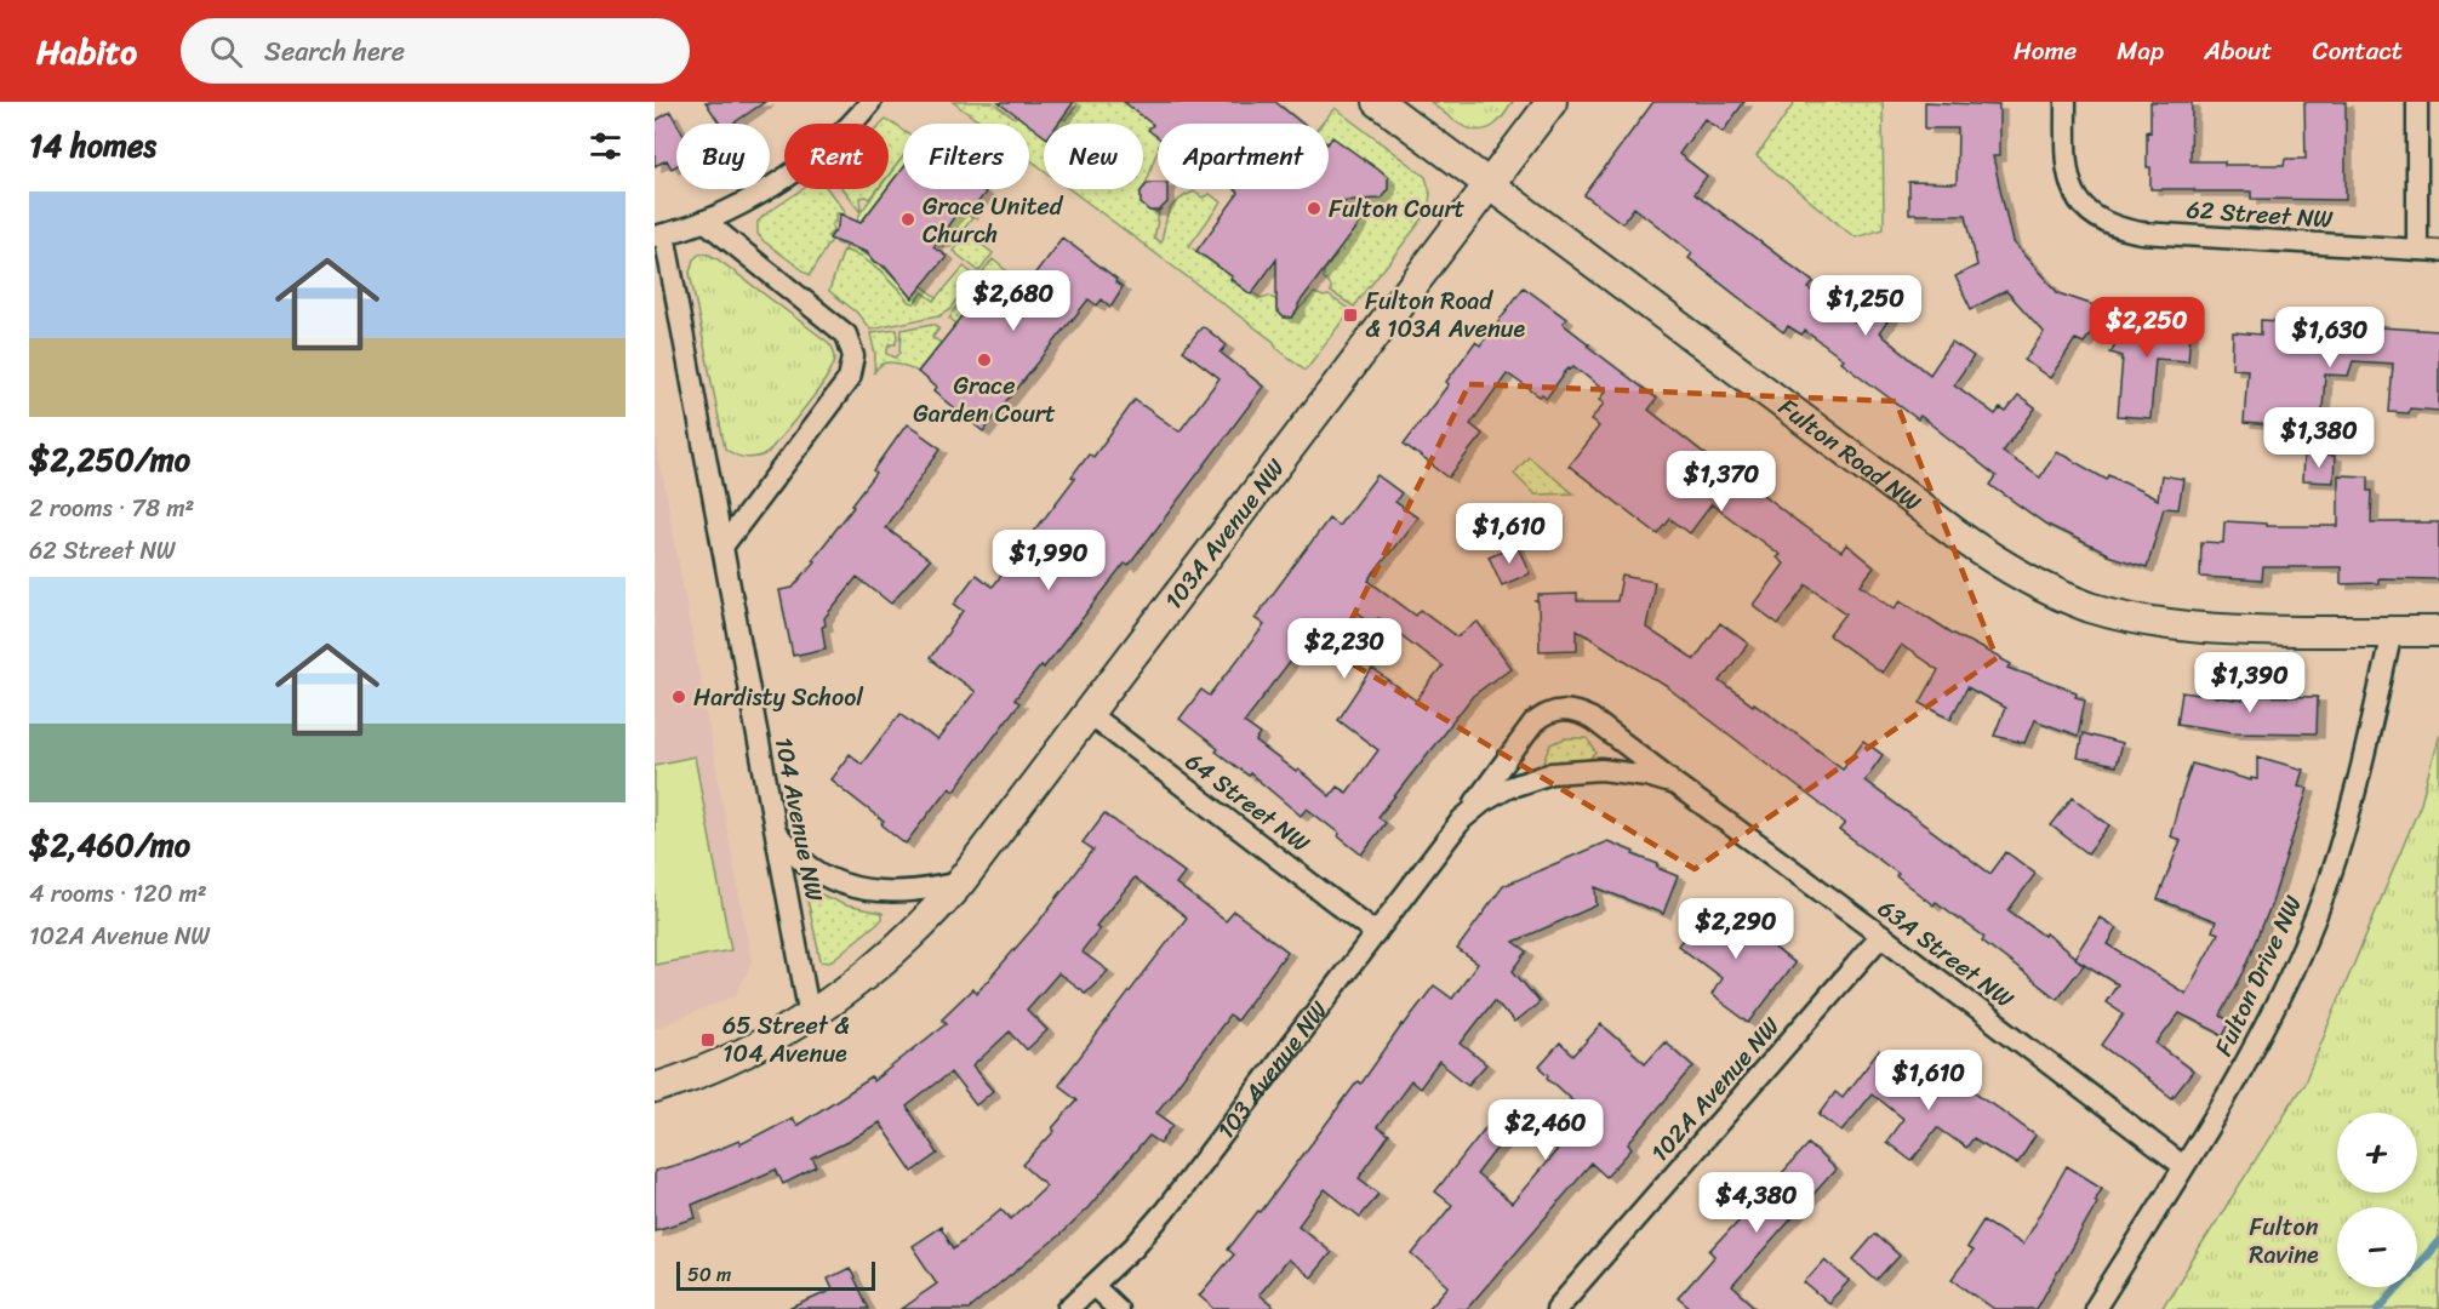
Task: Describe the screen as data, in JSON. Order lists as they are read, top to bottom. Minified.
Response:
{"streets":{"street":["62 Street NW","Fulton Road NW","103A Avenue NW","64 Street NW","104 Avenue NW","63A Street NW","Fulton Drive NW","103 Avenue NW","102A Avenue NW"]},"crossings":[["Fulton Road NW","103A Avenue NW"],["Fulton Road NW","Fulton Drive NW"],["103A Avenue NW","64 Street NW"],["103A Avenue NW","104 Avenue NW"],["64 Street NW","103 Avenue NW"],["63A Street NW","Fulton Drive NW"],["63A Street NW","103 Avenue NW"],["63A Street NW","102A Avenue NW"]],"parks":["Fulton Ravine"],"places":{"other":["Fulton Court","Grace United Church","Grace Garden Court","Hardisty School"],"transit":["Fulton Road & 103A Avenue","65 Street & 104 Avenue"]},"scale_bar":"50 m","page":{"header":"Habito","search":"Search here","nav":["Home","Map","About","Contact"],"heading":"14 homes","chip":["Buy","Rent","Filters","New","Apartment"],"list":[{"name":"$2,250/mo","note":"2 rooms · 78 m² · 62 Street NW"},{"name":"$2,460/mo","note":"4 rooms · 120 m² · 102A Avenue NW"}],"price":["$2,680","$1,250","$2,250","$1,630","$1,380","$1,370","$1,610","$1,990","$2,230","$1,390","$2,290","$1,610","$2,460","$4,380"],"map_buttons":["+","−"],"scale":"50 m"}}
